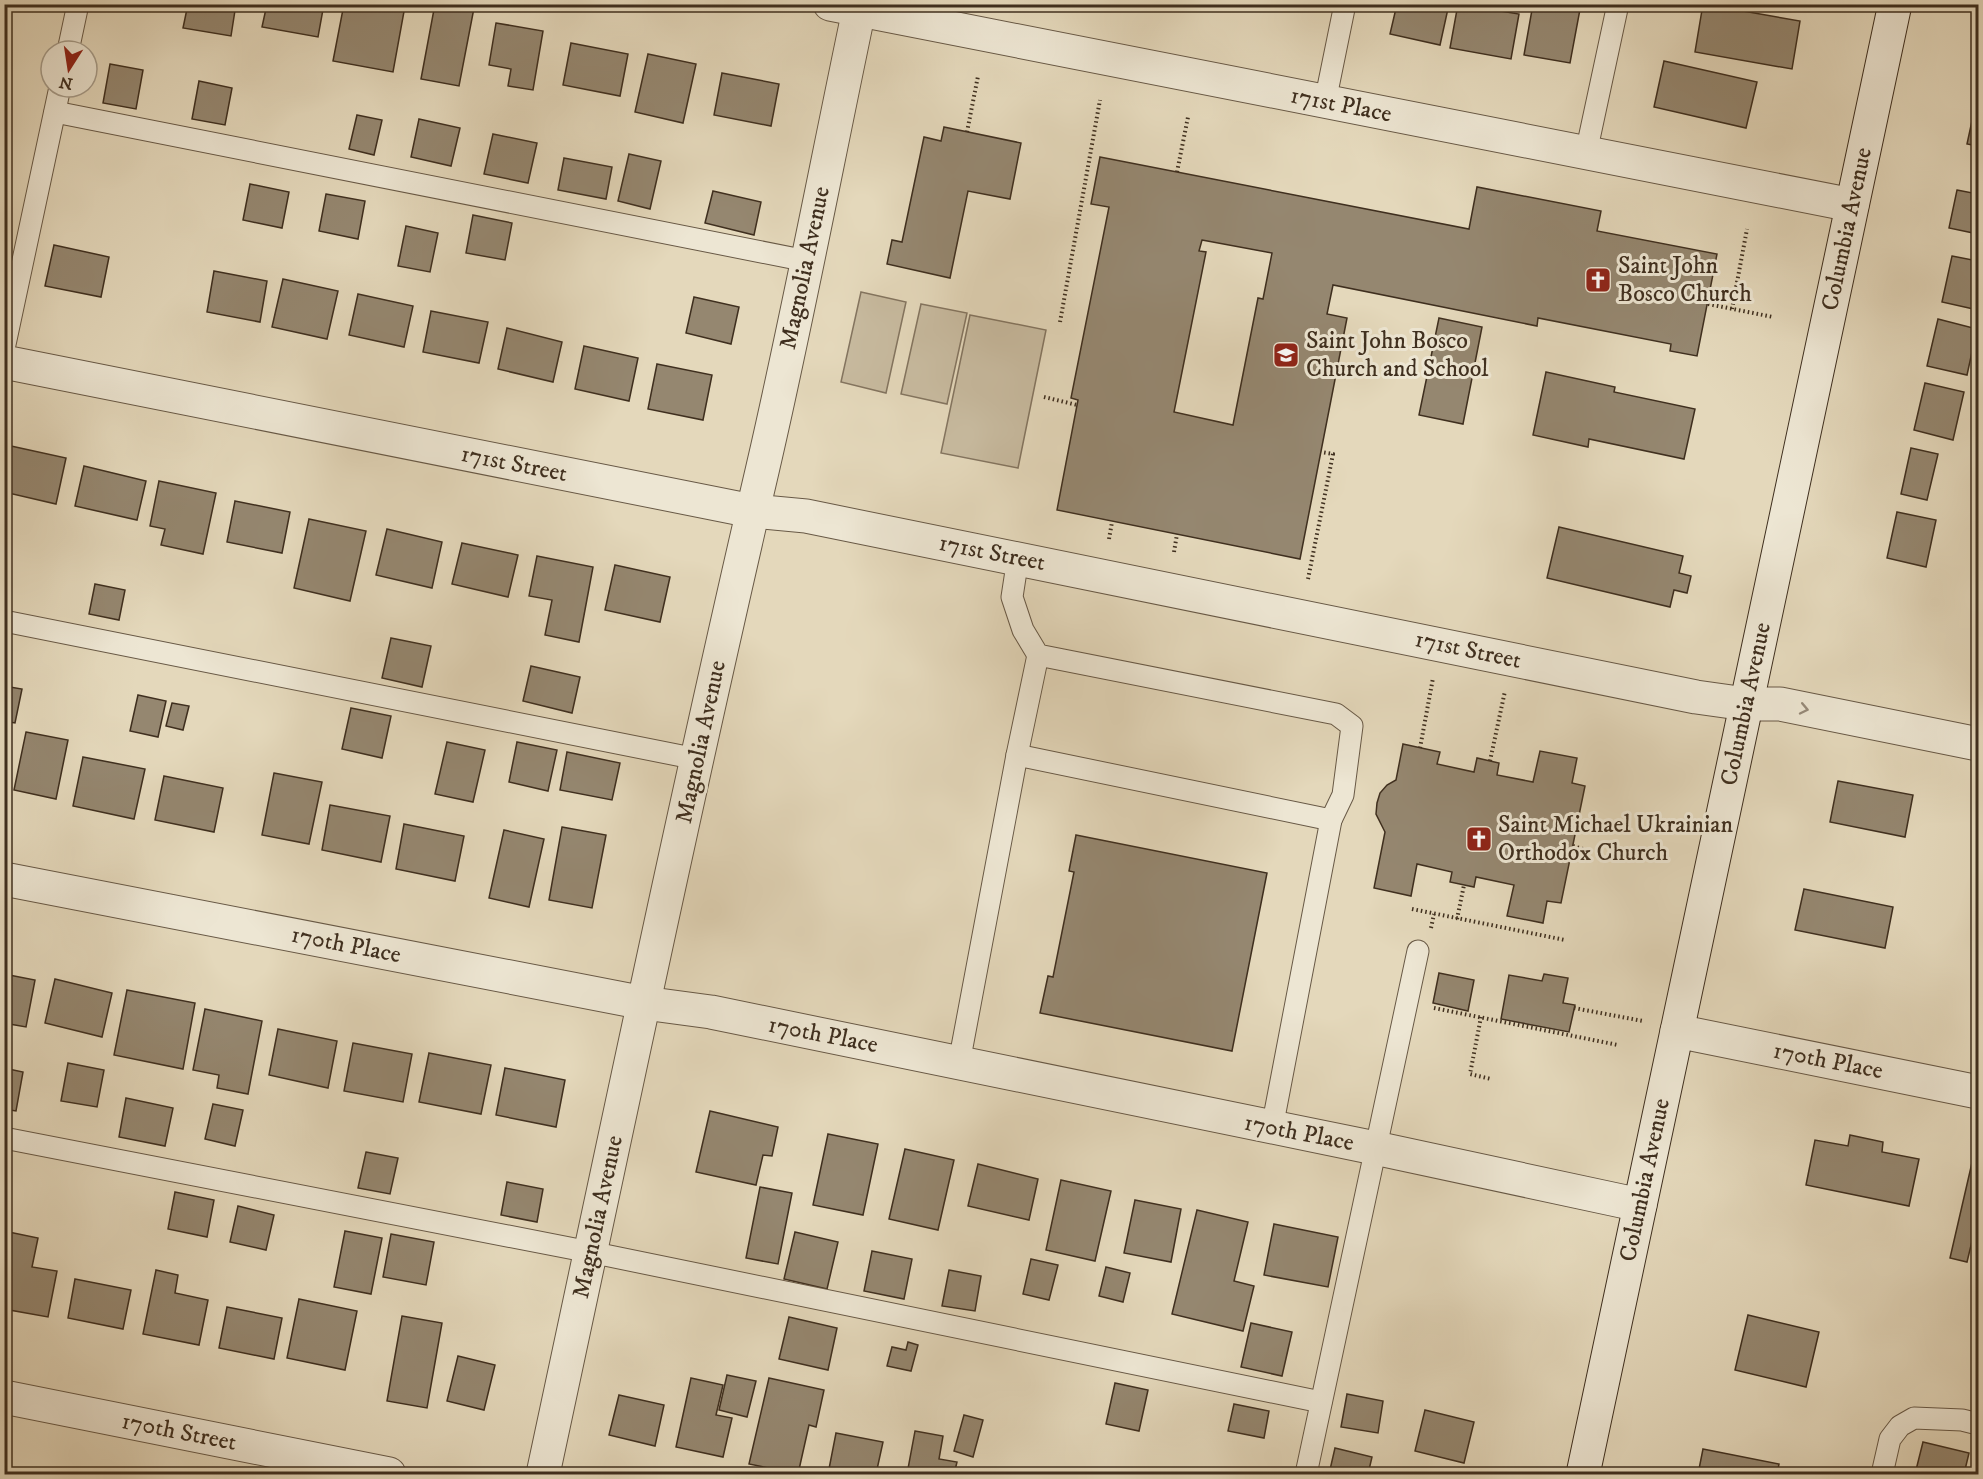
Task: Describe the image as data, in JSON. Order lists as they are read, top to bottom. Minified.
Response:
{"streets":{"street":["171st Place","Columbia Avenue","Magnolia Avenue","171st Street","170th Place","170th Street"]},"crossings":[["171st Place","Columbia Avenue"],["171st Place","Magnolia Avenue"],["Columbia Avenue","171st Street"],["Columbia Avenue","170th Place"],["Magnolia Avenue","171st Street"],["Magnolia Avenue","170th Place"]],"places":{"church":["Saint John Bosco Church","Saint Michael Ukrainian Orthodox Church"],"school or university":["Saint John Bosco Church and School"]},"north":"bottom"}
